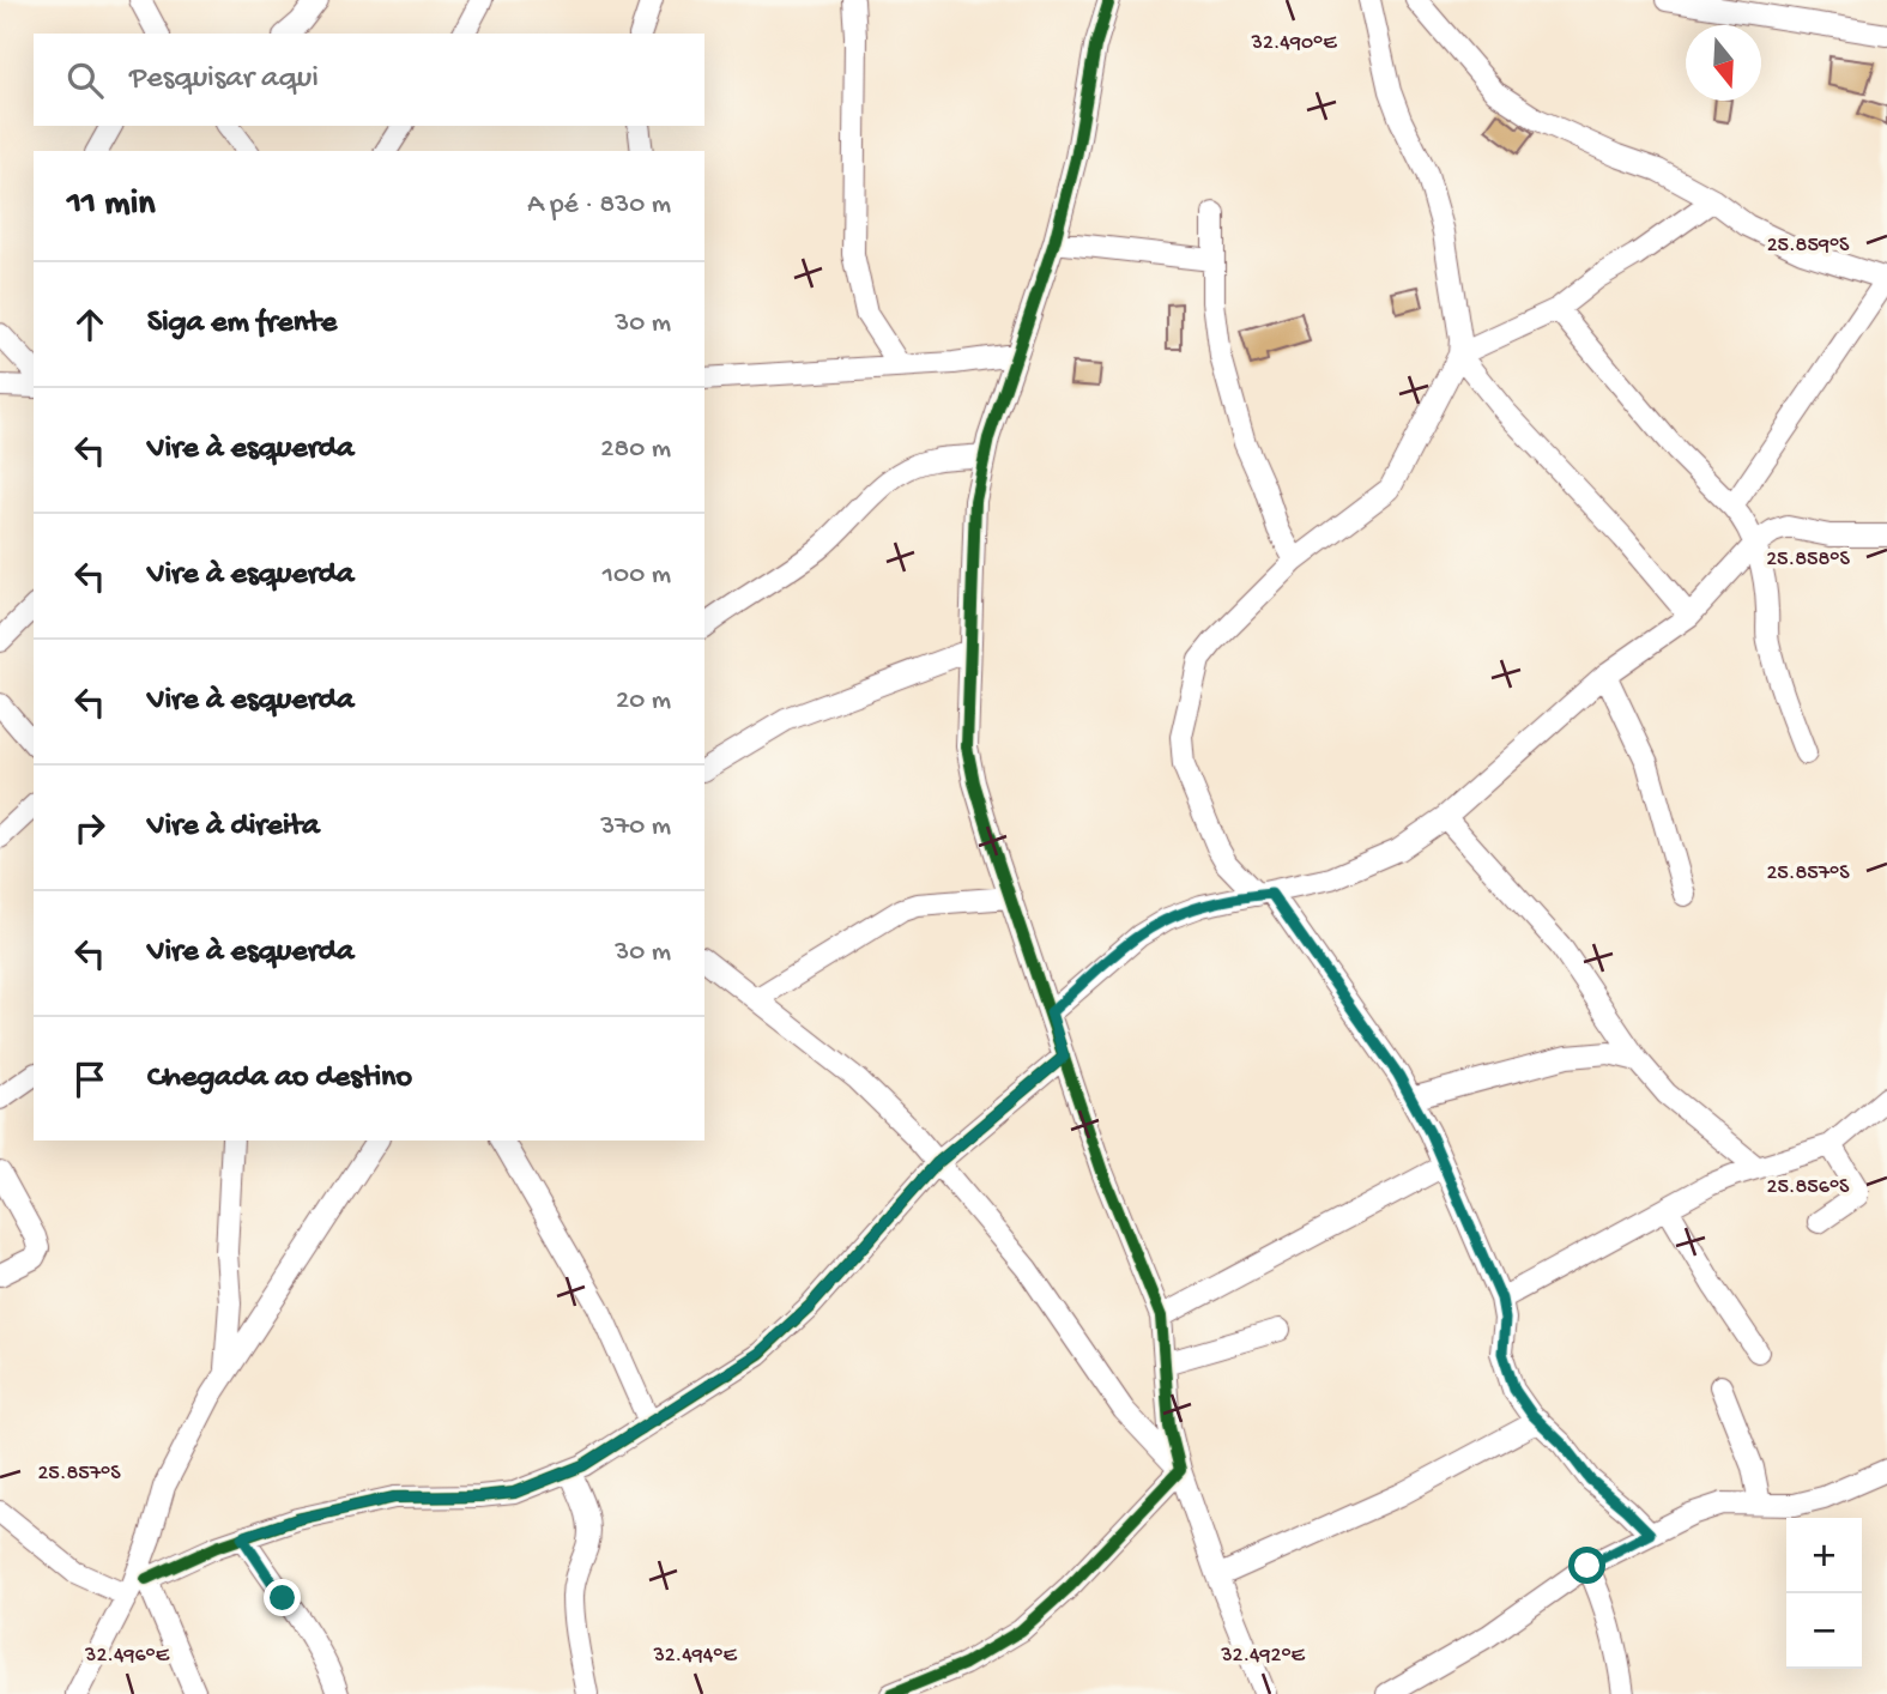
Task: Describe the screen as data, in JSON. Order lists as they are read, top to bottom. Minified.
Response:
{"north":"bottom","page":{"search":"Pesquisar aqui","heading":["11 min","A pé · 830 m"],"list":[["Siga em frente","30 m"],["Vire à esquerda","280 m"],["Vire à esquerda","100 m"],["Vire à esquerda","20 m"],["Vire à direita","370 m"],["Vire à esquerda","30 m"],"Chegada ao destino"],"map_buttons":["+","−"]},"coordinates":["32.490°E","25.859°S","25.858°S","25.857°S","25.856°S","32.496°E","32.494°E","32.492°E"]}
